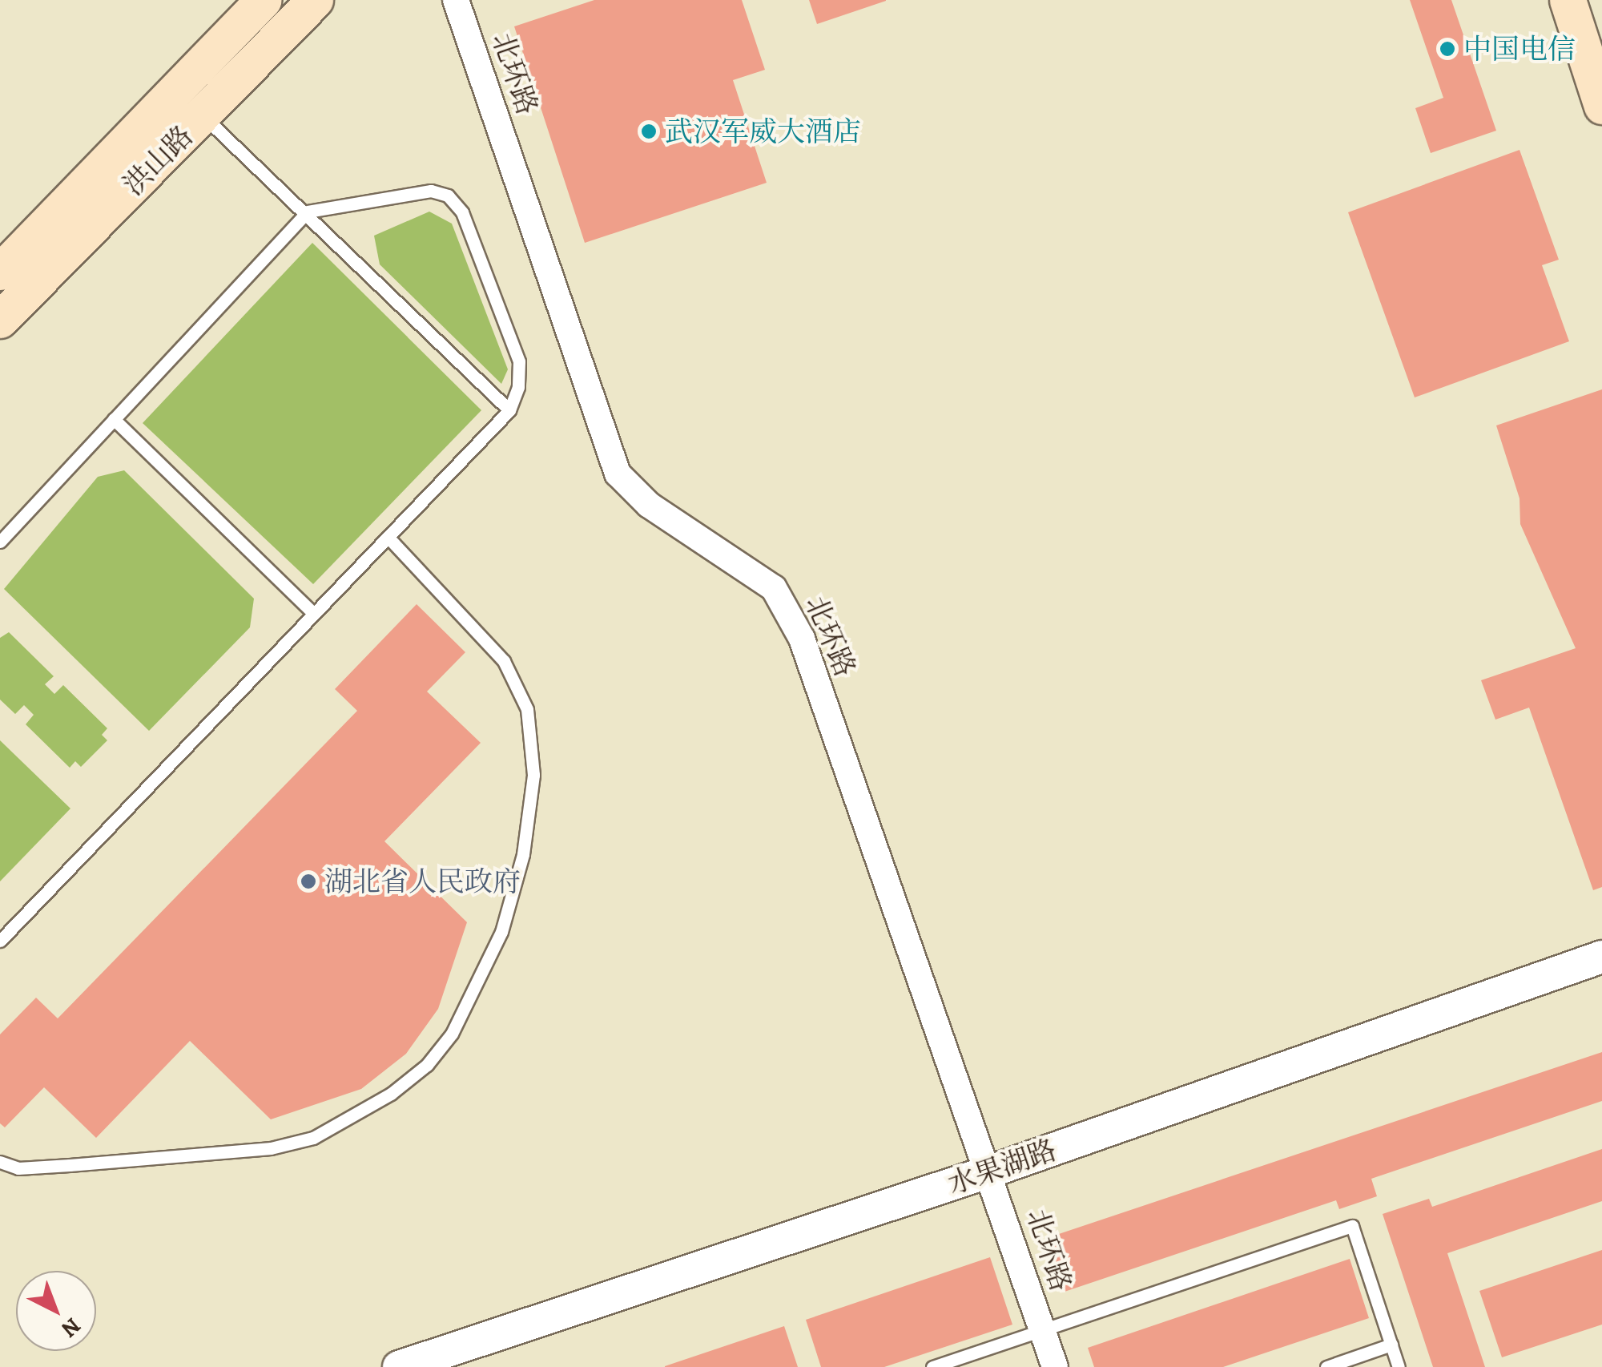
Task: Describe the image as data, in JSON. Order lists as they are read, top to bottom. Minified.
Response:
{"streets":{"main road":["洪山路"],"street":["北环路","水果湖路"]},"crossings":[["北环路","水果湖路"]],"places":["中国电信","武汉军威大酒店","湖北省人民政府"],"north":"bottom right"}
